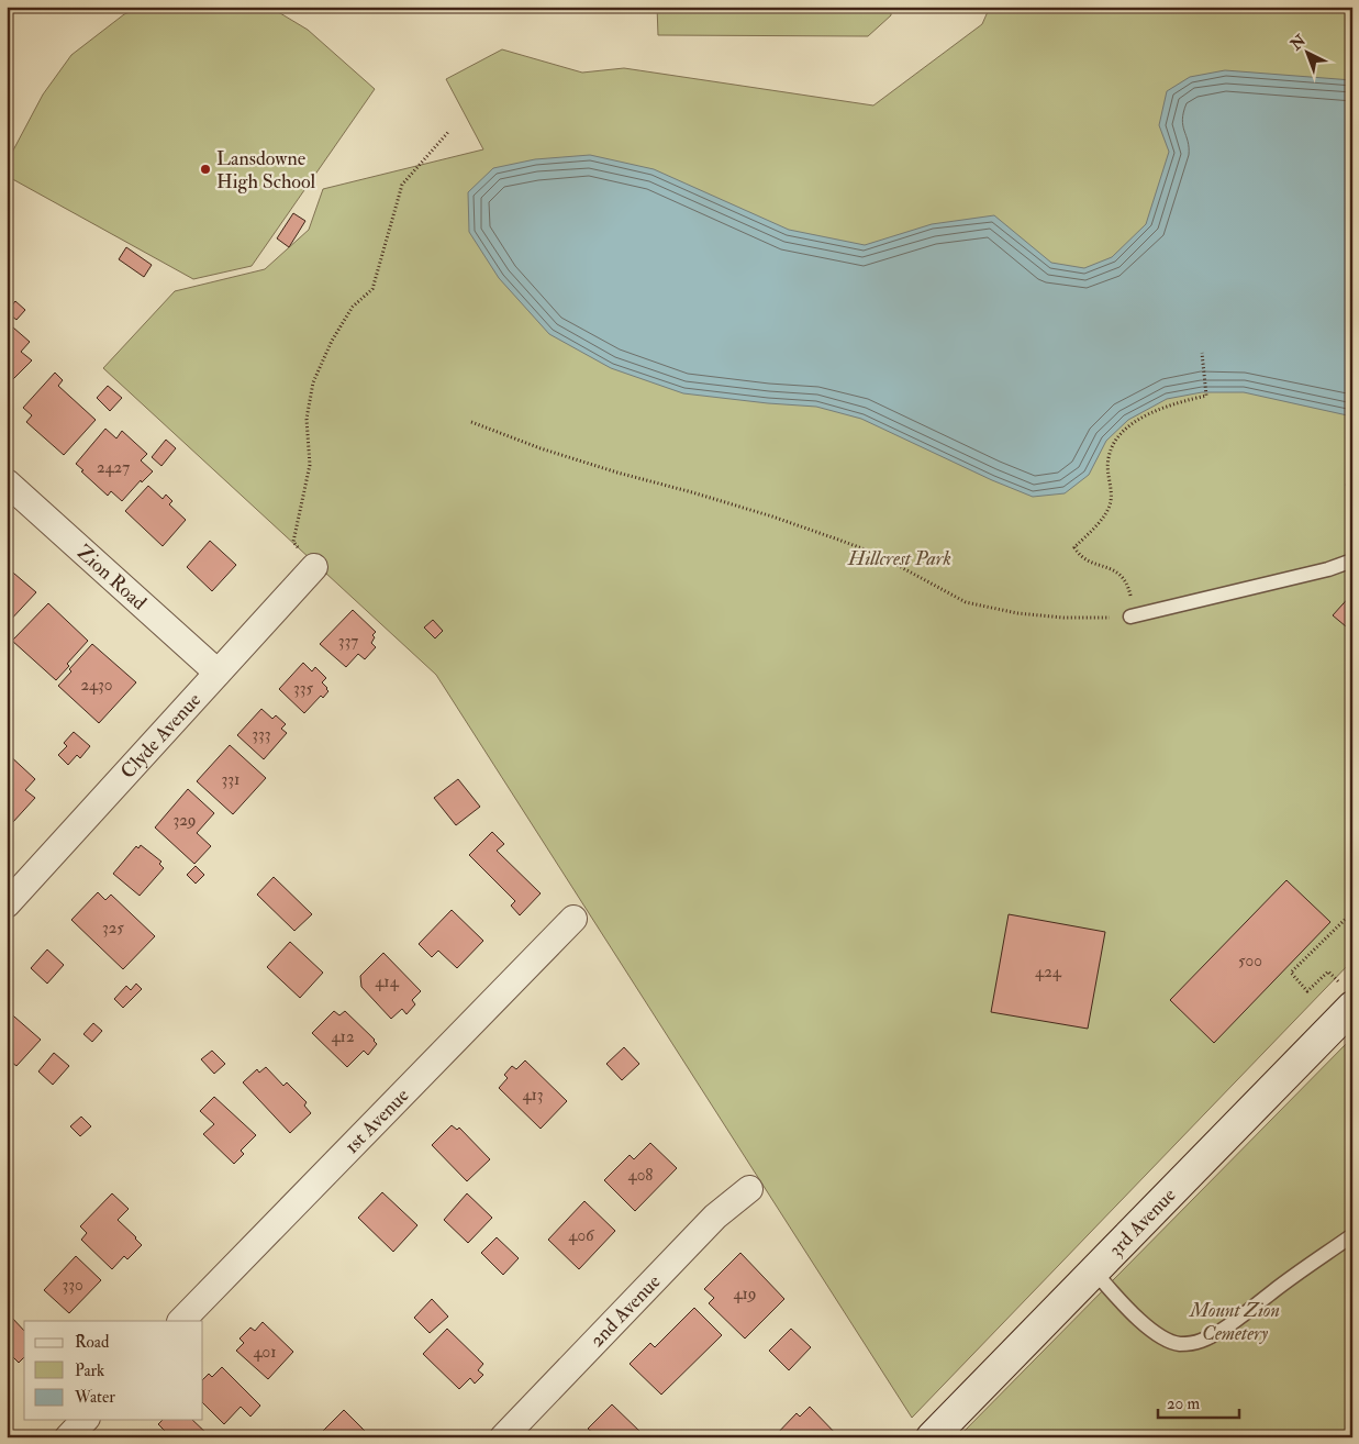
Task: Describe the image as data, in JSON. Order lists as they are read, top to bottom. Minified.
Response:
{"streets":{"street":["Zion Road","Clyde Avenue","1st Avenue","3rd Avenue","2nd Avenue"]},"crossings":[["Zion Road","Clyde Avenue"]],"parks":["Hillcrest Park","Mount Zion Cemetery"],"places":["Lansdowne High School"],"house_numbers":["2427","337","2430","335","333","331","329","325","500","424","414","412","413","408","406","330","419","401"],"legend":["Road","Park","Water"],"scale_bar":"20 m","north":"top left"}
